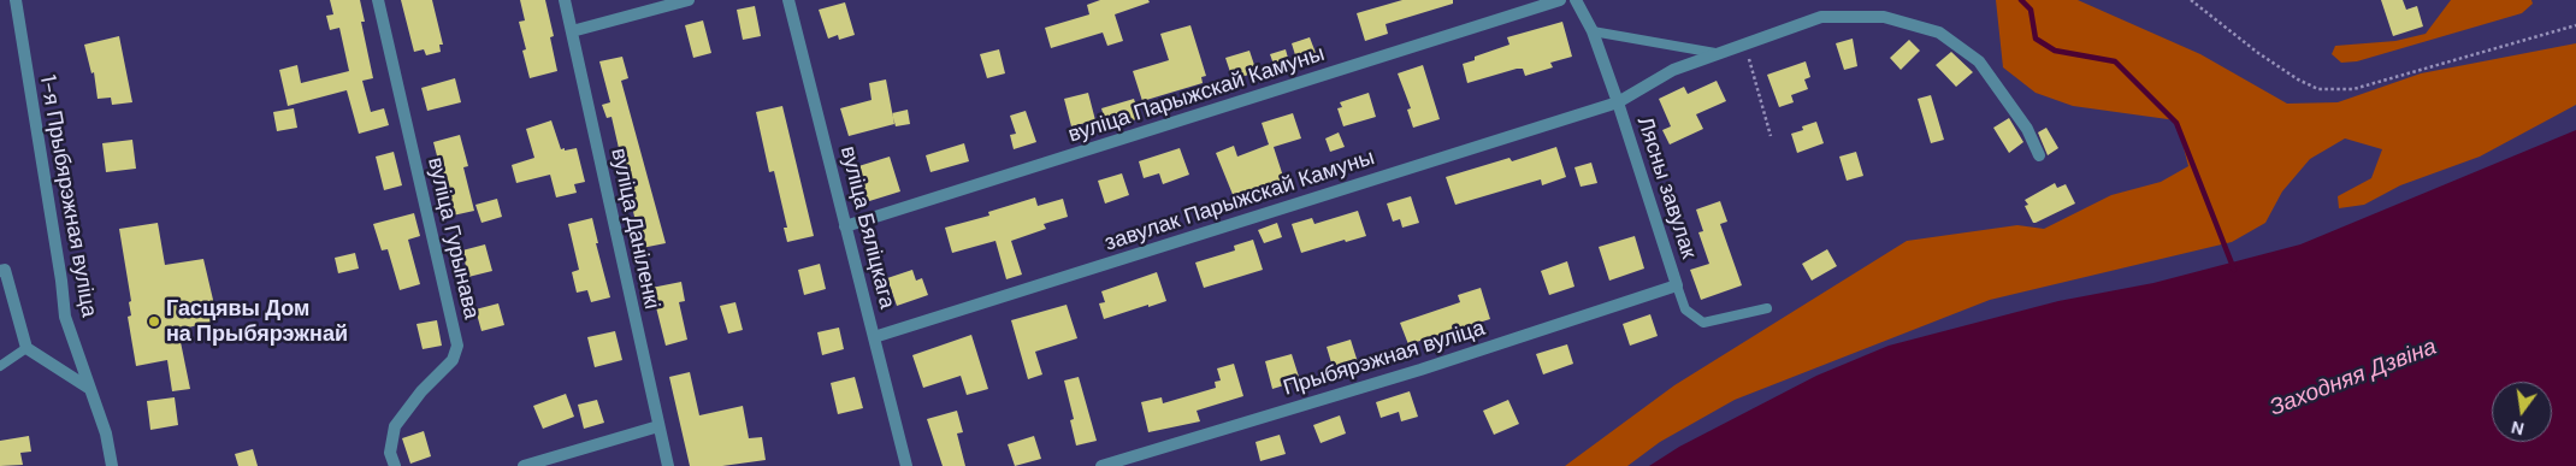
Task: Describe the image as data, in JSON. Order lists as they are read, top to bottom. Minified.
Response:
{"streets":{"street":["вуліца Парыжскай Камуны","Лясны завулак","1-я Прыбярэжная вуліца","завулак Парыжскай Камуны","вуліца Бяліцкага","вуліца Даніленкі","вуліца Гурынава","Прыбярэжная вуліца"]},"crossings":[["вуліца Парыжскай Камуны","вуліца Бяліцкага"],["Лясны завулак","завулак Парыжскай Камуны"],["Лясны завулак","Прыбярэжная вуліца"],["завулак Парыжскай Камуны","вуліца Бяліцкага"]],"water":["Заходняя Дзвіна"],"places":["Гасцявы Дом на Прыбярэжнай"],"north":"bottom"}
